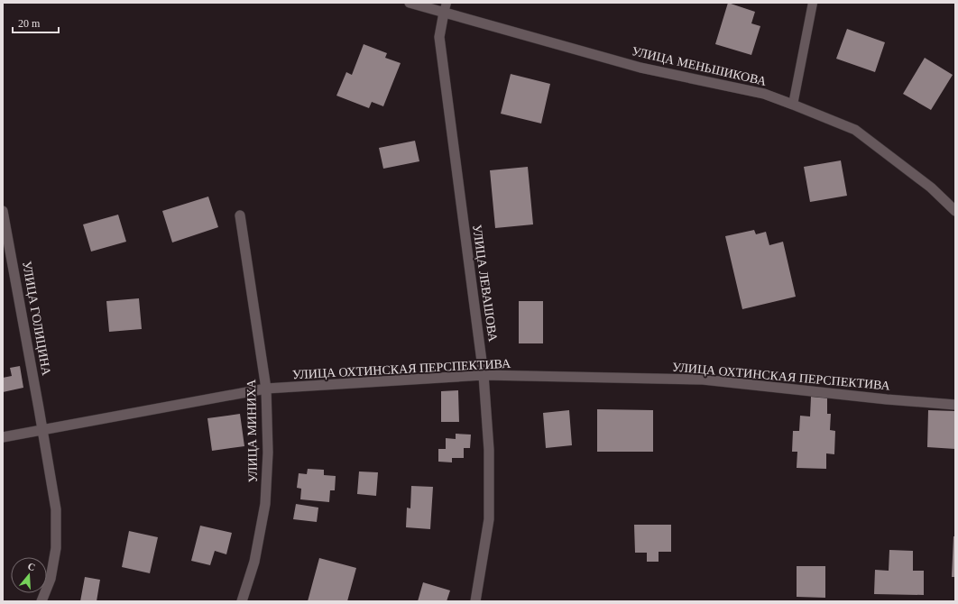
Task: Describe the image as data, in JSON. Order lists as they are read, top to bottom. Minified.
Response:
{"streets":{"street":["УЛИЦА МЕНЬШИКОВА","УЛИЦА ЛЕВАШОВА","УЛИЦА ГОЛИЦИНА","УЛИЦА ОХТИНСКАЯ ПЕРСПЕКТИВА","УЛИЦА МИНИХА"]},"crossings":[["УЛИЦА МЕНЬШИКОВА","УЛИЦА ЛЕВАШОВА"],["УЛИЦА ЛЕВАШОВА","УЛИЦА ОХТИНСКАЯ ПЕРСПЕКТИВА"],["УЛИЦА ГОЛИЦИНА","УЛИЦА ОХТИНСКАЯ ПЕРСПЕКТИВА"],["УЛИЦА ОХТИНСКАЯ ПЕРСПЕКТИВА","УЛИЦА МИНИХА"]],"scale_bar":"20 m","north":"top"}
